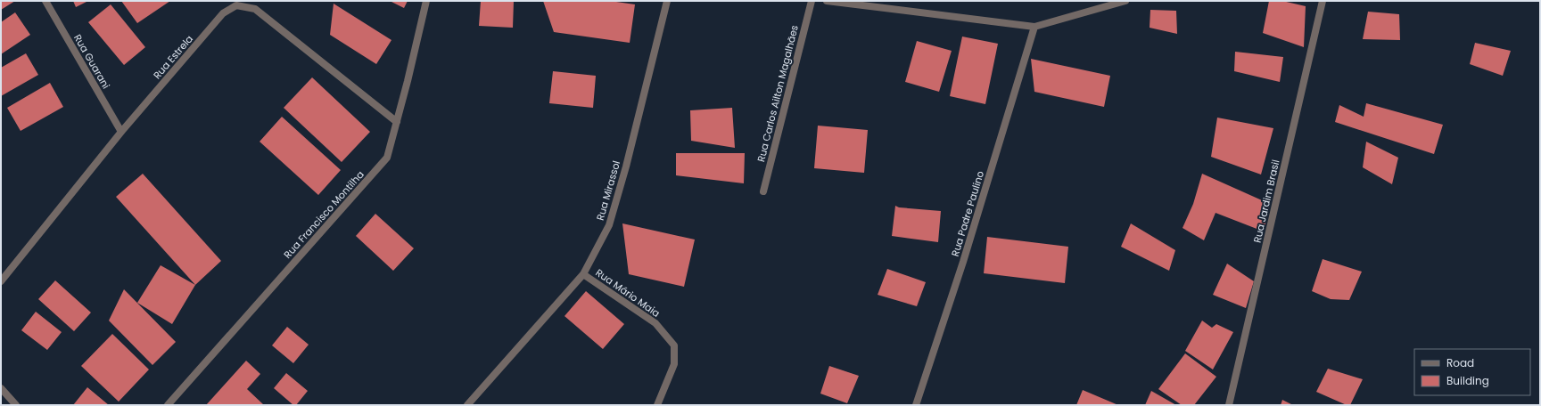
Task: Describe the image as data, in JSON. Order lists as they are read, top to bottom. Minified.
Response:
{"streets":{"street":["Rua Estrela","Rua Guarani","Rua Carlos Ailton Magalhães","Rua Mirassol","Rua Jardim Brasil","Rua Padre Paulino","Rua Francisco Montilha","Rua Mário Maia"]},"crossings":[["Rua Estrela","Rua Guarani"],["Rua Estrela","Rua Francisco Montilha"],["Rua Mirassol","Rua Mário Maia"]],"legend":["Road","Building"]}
